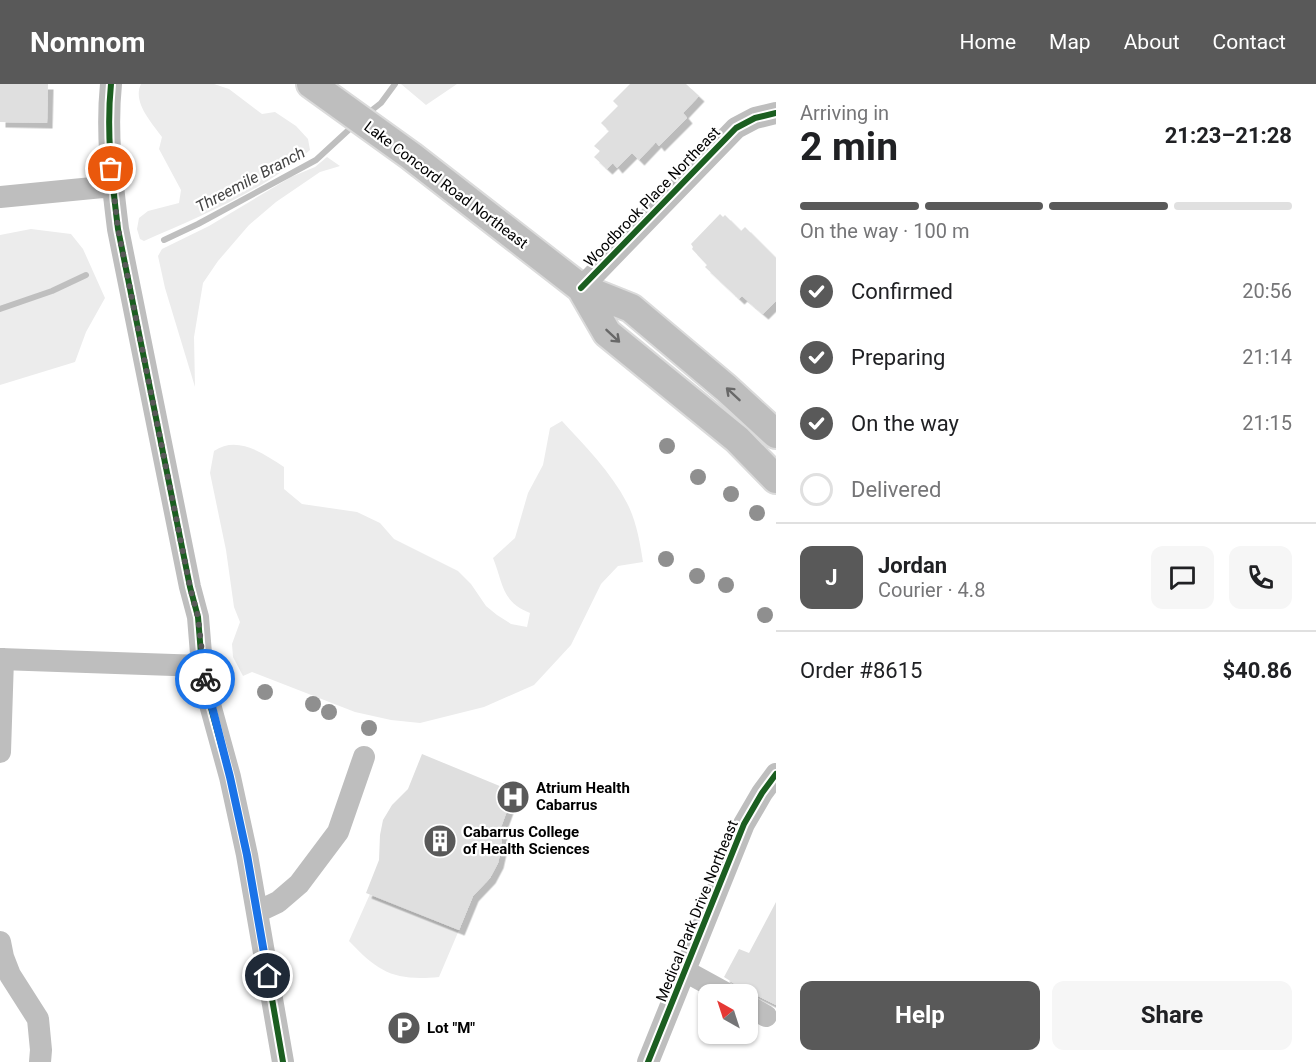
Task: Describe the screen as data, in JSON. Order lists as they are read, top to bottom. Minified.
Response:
{"streets":{"main road":["Lake Concord Road Northeast"],"street":["Woodbrook Place Northeast","Medical Park Drive Northeast"]},"crossings":[["Lake Concord Road Northeast","Woodbrook Place Northeast"]],"water":["Threemile Branch"],"places":{"hospital":["Atrium Health Cabarrus"],"building":["Cabarrus College of Health Sciences"],"parking":["Lot \"M\""]},"north":"top left","page":{"header":"Nomnom","nav":["Home","Map","About","Contact"],"heading":["2 min","Arriving in","21:23–21:28"],"panel":["Jordan","Courier · 4.8","Order #8615","$40.86"],"bar":"On the way · 100 m","list":[["Confirmed","20:56"],["Preparing","21:14"],["On the way","21:15"],"Delivered"],"round":"J","buttons":["Help","Share"]}}
